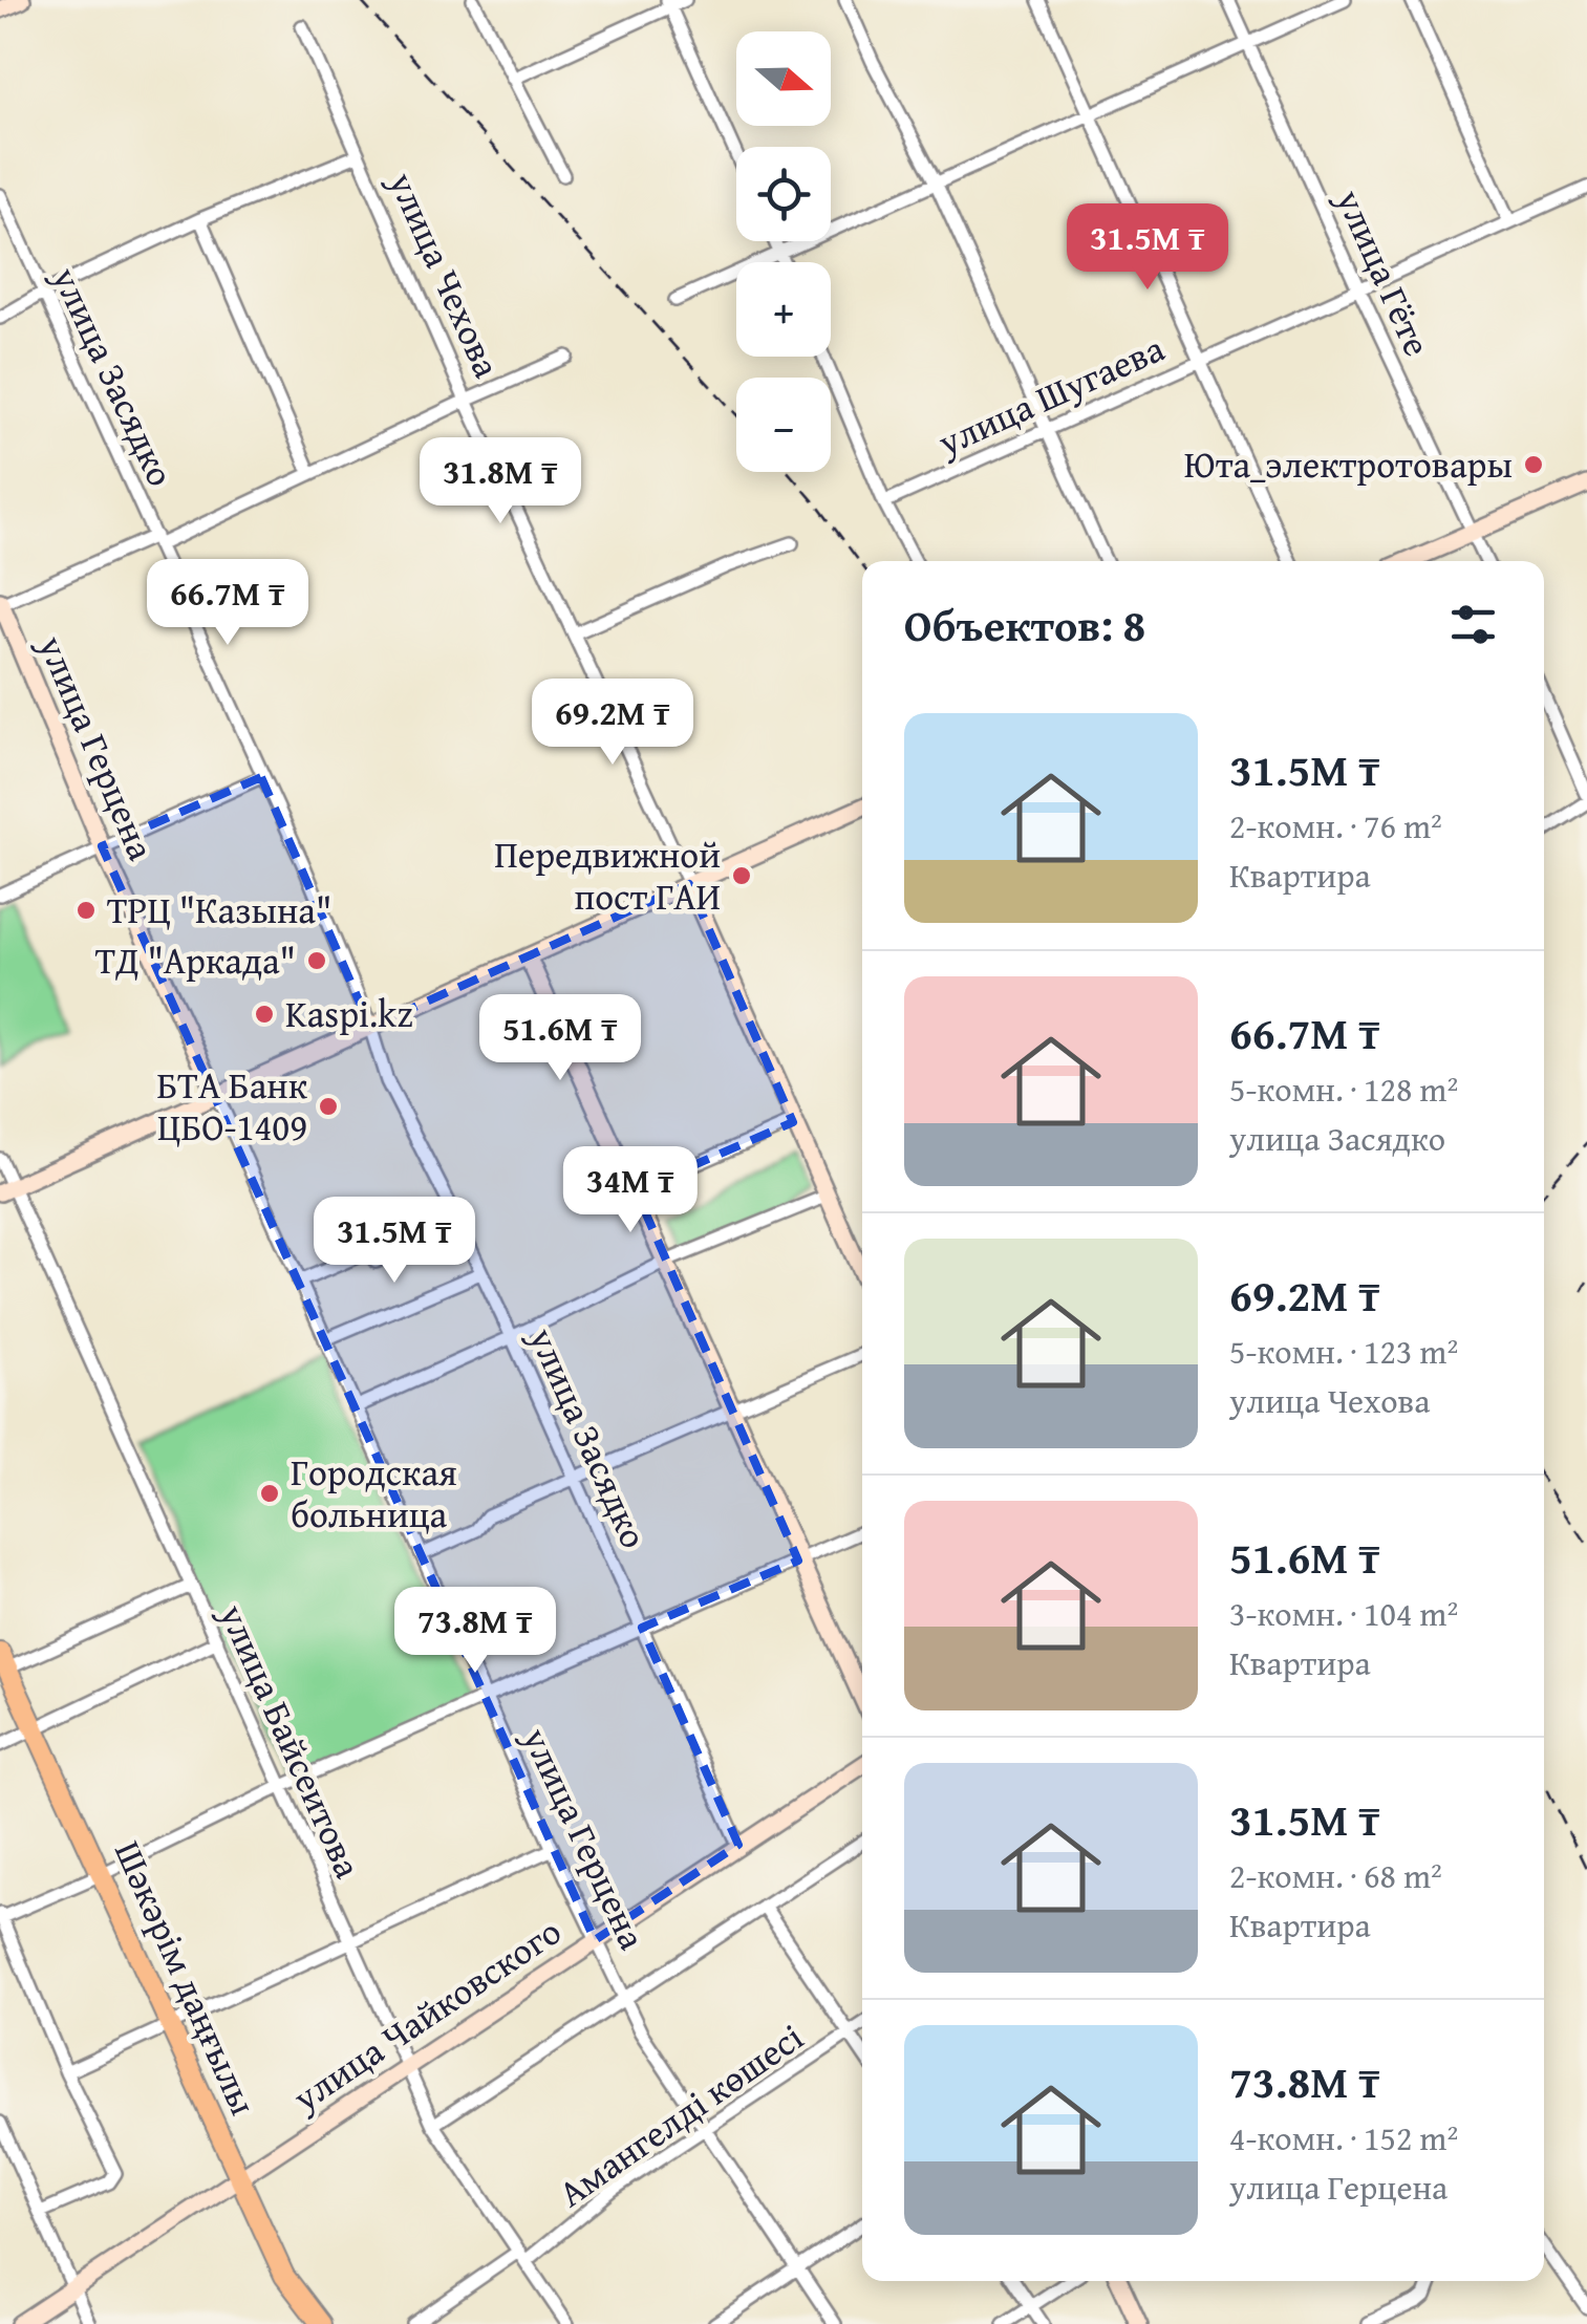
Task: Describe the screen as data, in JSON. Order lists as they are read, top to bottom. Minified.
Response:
{"streets":{"main road":["Шәкәрім даңғылы"],"street":["улица Гёте","улица Чехова","улица Засядко","улица Шугаева","улица Герцена","улица Байсеитова","улица Чайковского","Амангелді көшесі"]},"crossings":[["улица Гёте","улица Шугаева"],["улица Засядко","улица Чайковского"],["улица Герцена","улица Чайковского"],["улица Герцена","Амангелді көшесі"],["улица Байсеитова","улица Чайковского"],["улица Байсеитова","Амангелді көшесі"],["Шәкәрім даңғылы","улица Чайковского"]],"places":["Юта_электротовары","Передвижной пост ГАИ","ТРЦ \"Казына\"","ТД \"Аркада\"","Kaspi.kz","БТА Банк ЦБО-1409","Городская больница"],"north":"right","page":{"map_buttons":["+","−"],"price":["31.5M ₸","31.8M ₸","66.7M ₸","69.2M ₸","51.6M ₸","34M ₸","31.5M ₸","73.8M ₸"],"heading":"Объектов: 8","list":[{"name":"31.5M ₸","note":"2-комн. · 76 m² · Квартира"},{"name":"66.7M ₸","note":"5-комн. · 128 m² · улица Засядко"},{"name":"69.2M ₸","note":"5-комн. · 123 m² · улица Чехова"},{"name":"51.6M ₸","note":"3-комн. · 104 m² · Квартира"},{"name":"31.5M ₸","note":"2-комн. · 68 m² · Квартира"},{"name":"73.8M ₸","note":"4-комн. · 152 m² · улица Герцена"}]}}
